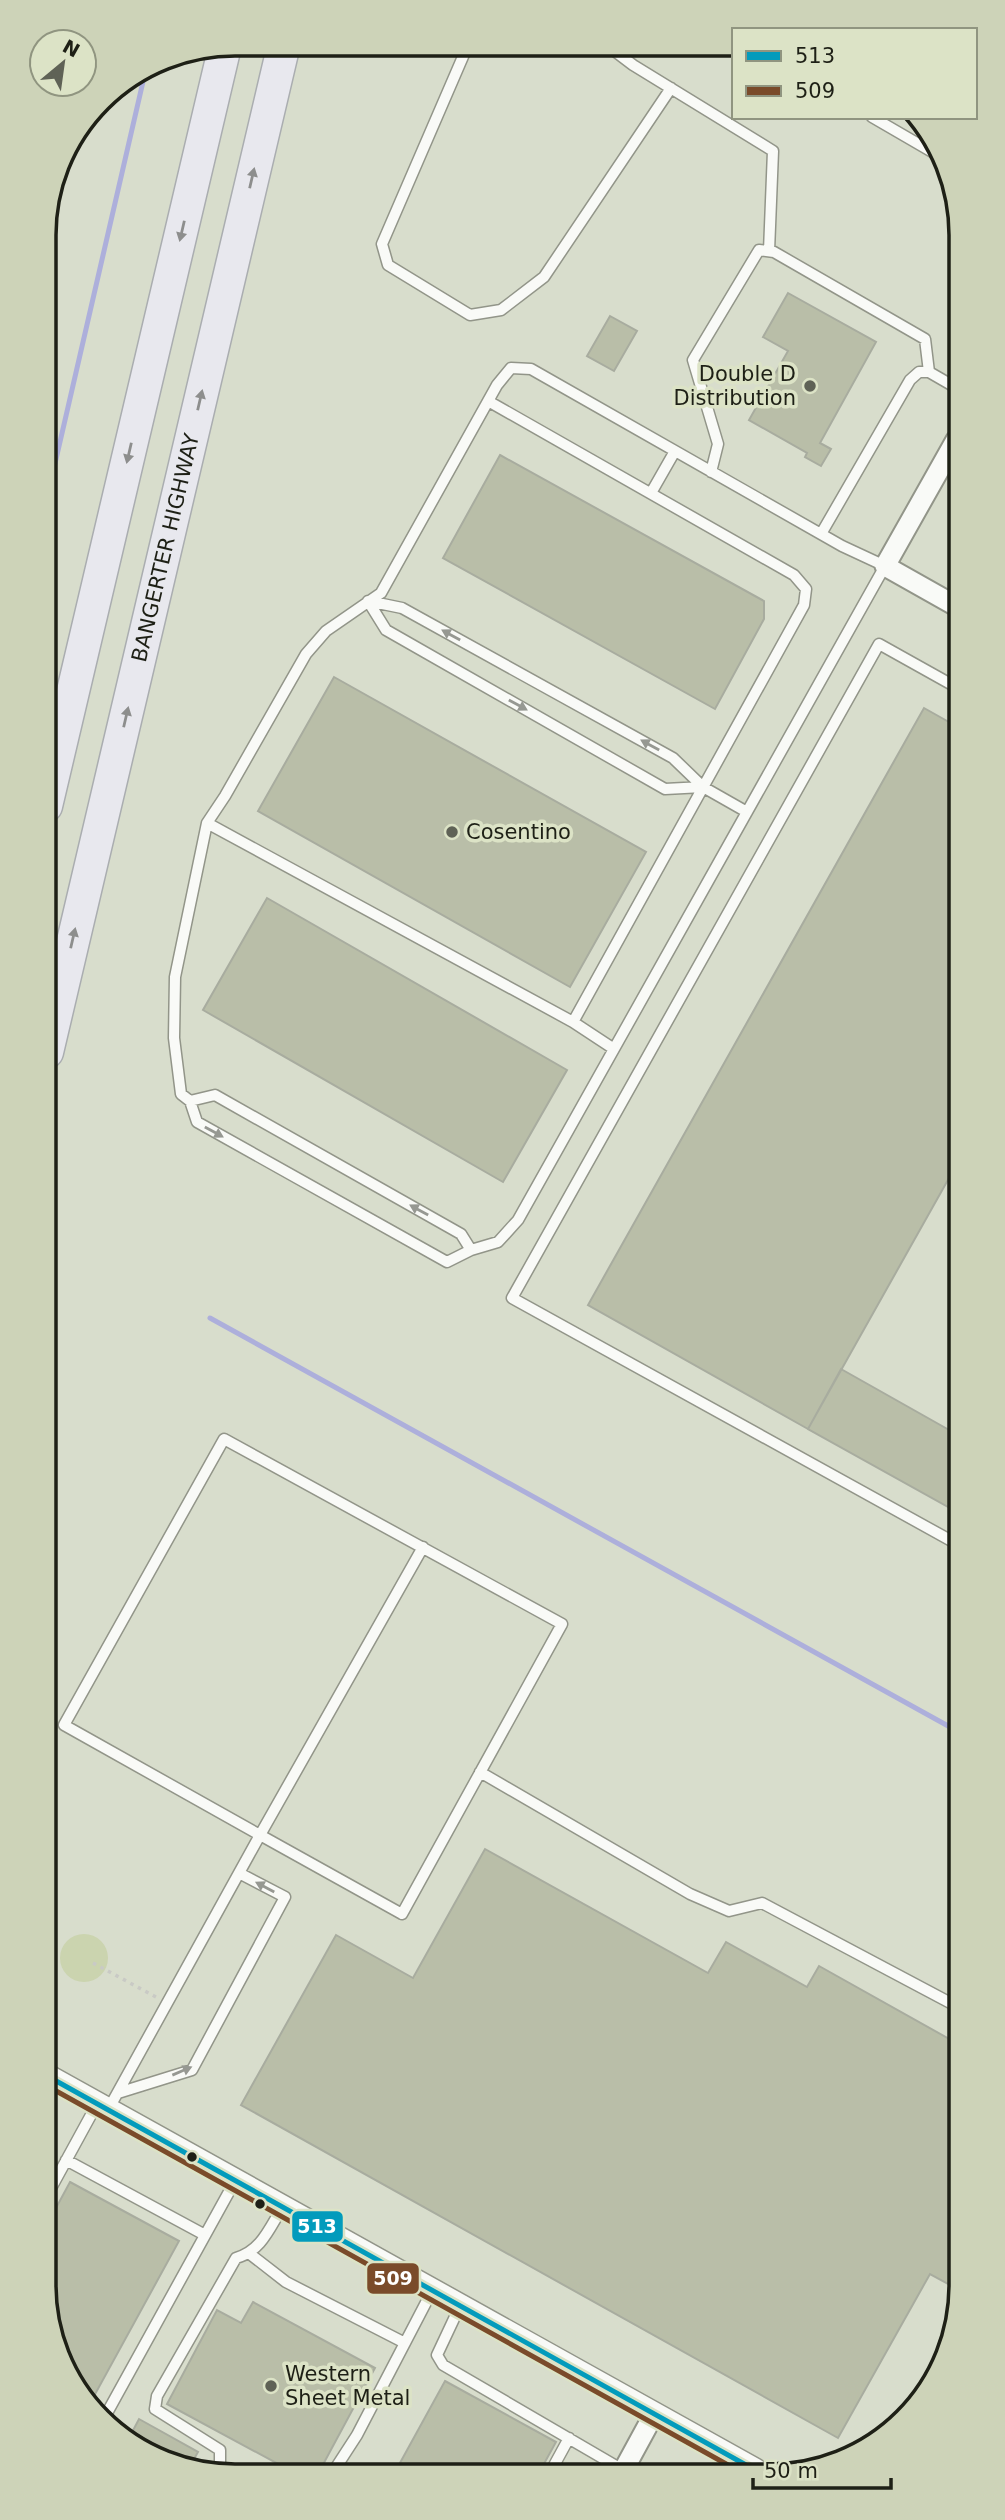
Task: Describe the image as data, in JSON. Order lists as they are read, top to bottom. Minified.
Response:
{"streets":{"highway":["BANGERTER HIGHWAY"]},"places":["Double D Distribution","Cosentino","Western Sheet Metal"],"lines":["transit line 513","transit line 509"],"legend":["513","509"],"scale_bar":"50 m","north":"top right"}
